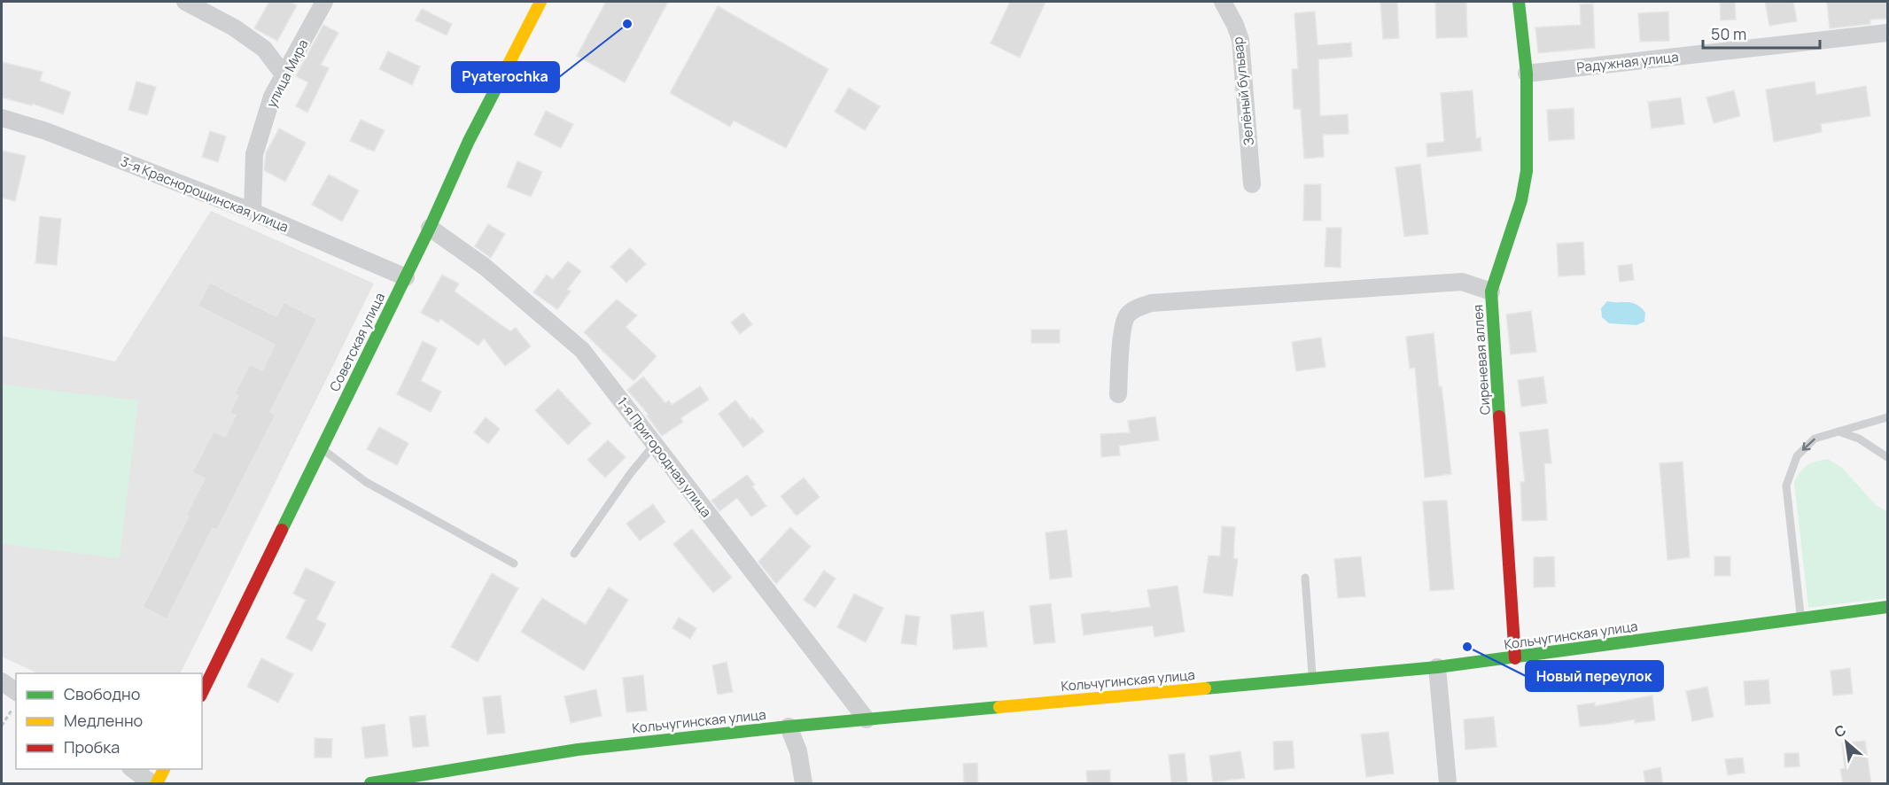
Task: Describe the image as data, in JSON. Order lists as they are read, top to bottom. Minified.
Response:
{"streets":{"main road":["Советская улица","Сиреневая аллея","Кольчугинская улица"],"street":["Радужная улица","улица Мира","Зелёный бульвар","3-я Краснорощинская улица","1-я Пригородная улица"]},"crossings":[["Радужная улица","Сиреневая аллея"],["улица Мира","3-я Краснорощинская улица"],["3-я Краснорощинская улица","Советская улица"],["Советская улица","1-я Пригородная улица"],["Сиреневая аллея","Кольчугинская улица"],["1-я Пригородная улица","Кольчугинская улица"]],"places":["Pyaterochka","Новый переулок"],"legend":["Свободно","Медленно","Пробка"],"scale_bar":"50 m","north":"top left"}
